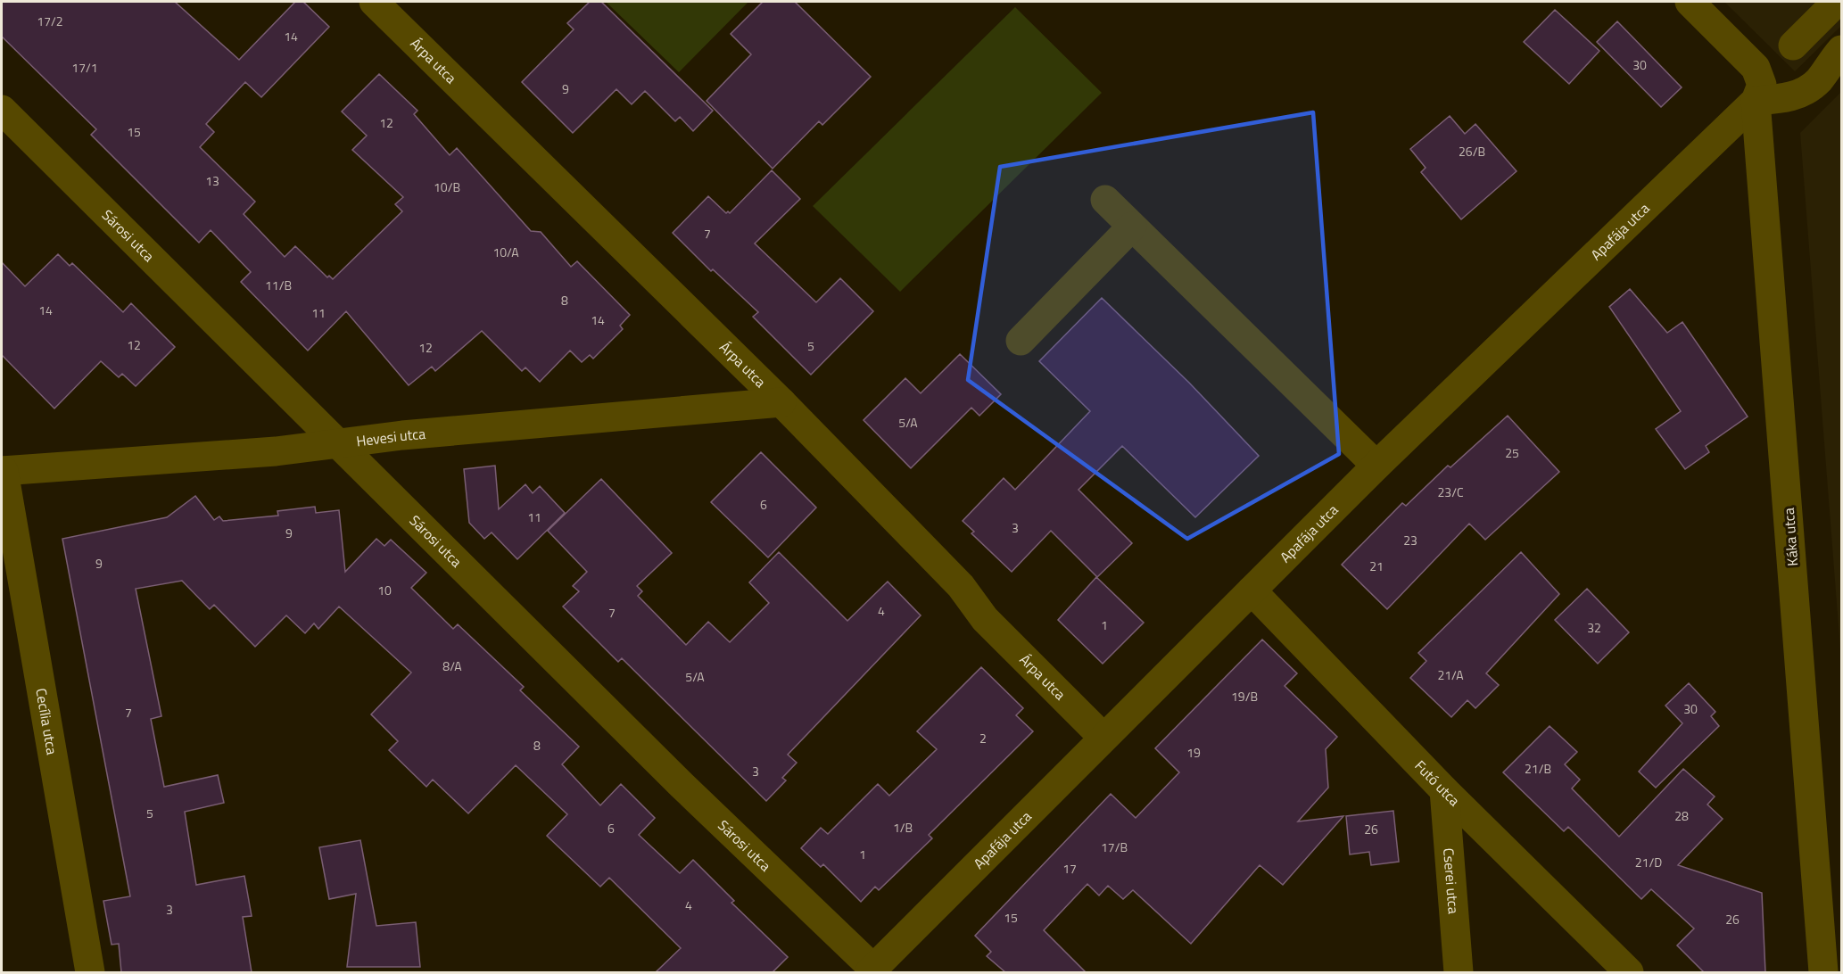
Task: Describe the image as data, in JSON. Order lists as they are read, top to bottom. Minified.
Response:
{"streets":{"street":["Árpa utca","Apafája utca","Sárosi utca","Hevesi utca","Káka utca","Cecília utca","Futó utca","Cserei utca"]},"crossings":[["Árpa utca","Apafája utca"],["Árpa utca","Hevesi utca"],["Apafája utca","Sárosi utca"],["Apafája utca","Káka utca"],["Apafája utca","Futó utca"],["Sárosi utca","Hevesi utca"],["Hevesi utca","Cecília utca"],["Futó utca","Cserei utca"]],"house_numbers":["17/2","14","30","17/1","9","12","15","26/B","13","10/B","7","10/A","11/B","8","14","11","14","12","5","12","5/A","25","23/C","6","11","3","9","23","9","21","10","4","7","1","32","8/A","21/A","5/A","19/B","30","7","2","8","19","21/B","3","5","28","1/B","6","26","17/B","1","21/D","17","4","3","15","26"]}
